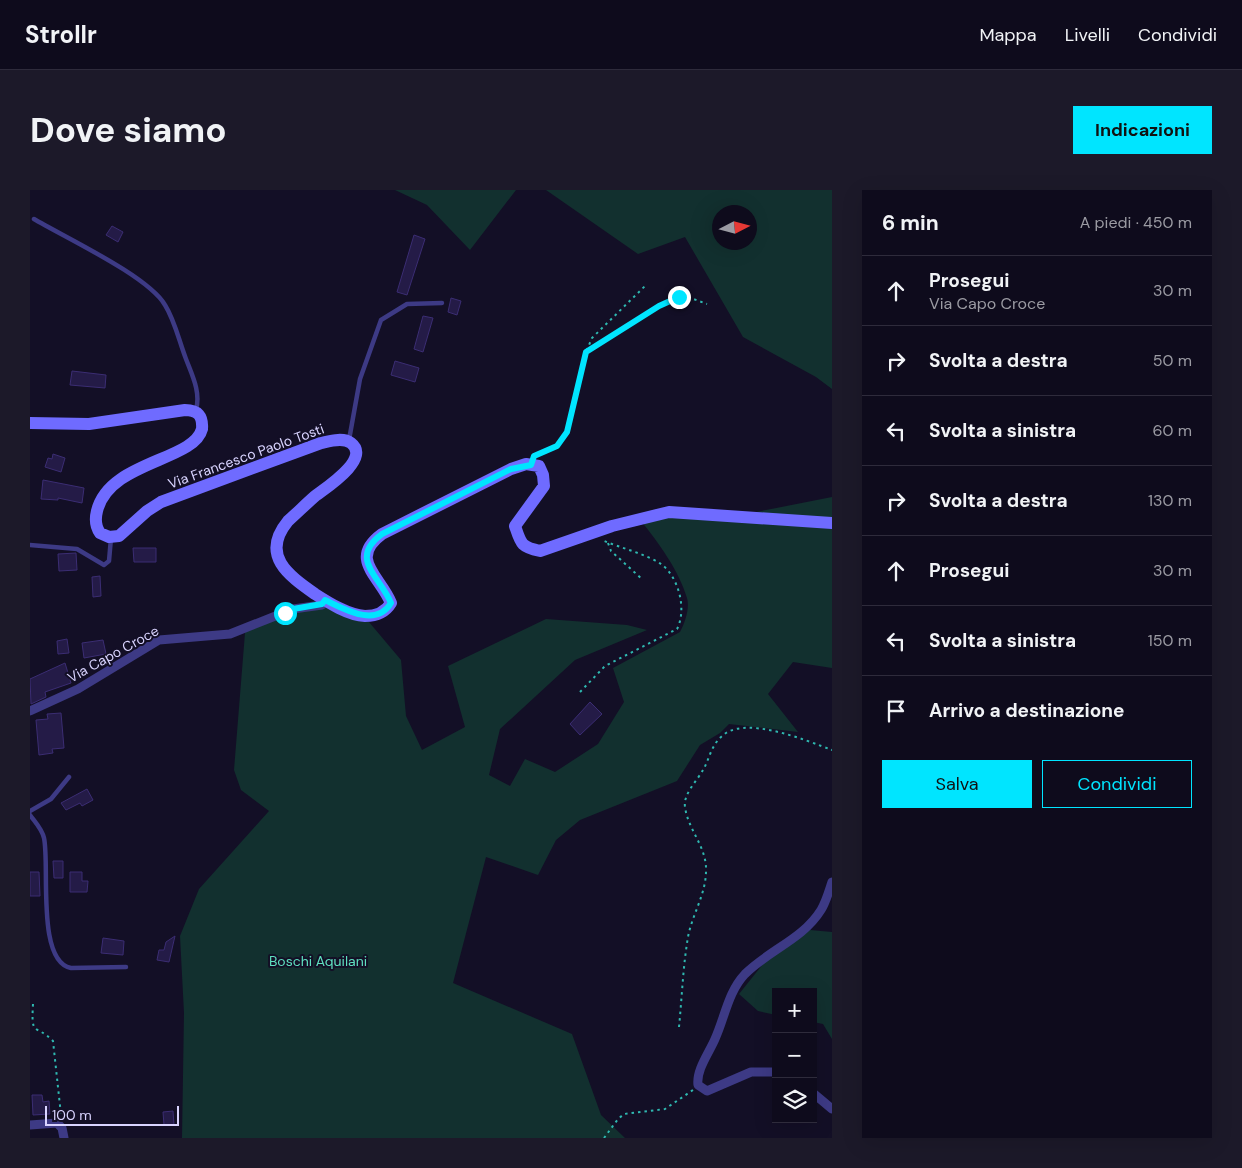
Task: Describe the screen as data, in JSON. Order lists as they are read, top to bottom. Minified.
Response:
{"streets":{"main road":["Via Francesco Paolo Tosti"],"street":["Via Capo Croce"]},"parks":["Boschi Aquilani"],"scale_bar":"100 m","north":"right","page":{"header":"Strollr","nav":["Mappa","Livelli","Condividi"],"buttons":["Indicazioni",["Salva","Condividi"]],"title":"Dove siamo","heading":["6 min","A piedi · 450 m"],"list":[["Prosegui","Via Capo Croce","30 m"],["Svolta a destra","50 m"],["Svolta a sinistra","60 m"],["Svolta a destra","130 m"],["Prosegui","30 m"],["Svolta a sinistra","150 m"],"Arrivo a destinazione"],"map_buttons":["+","−"],"scale":"100 m"}}
